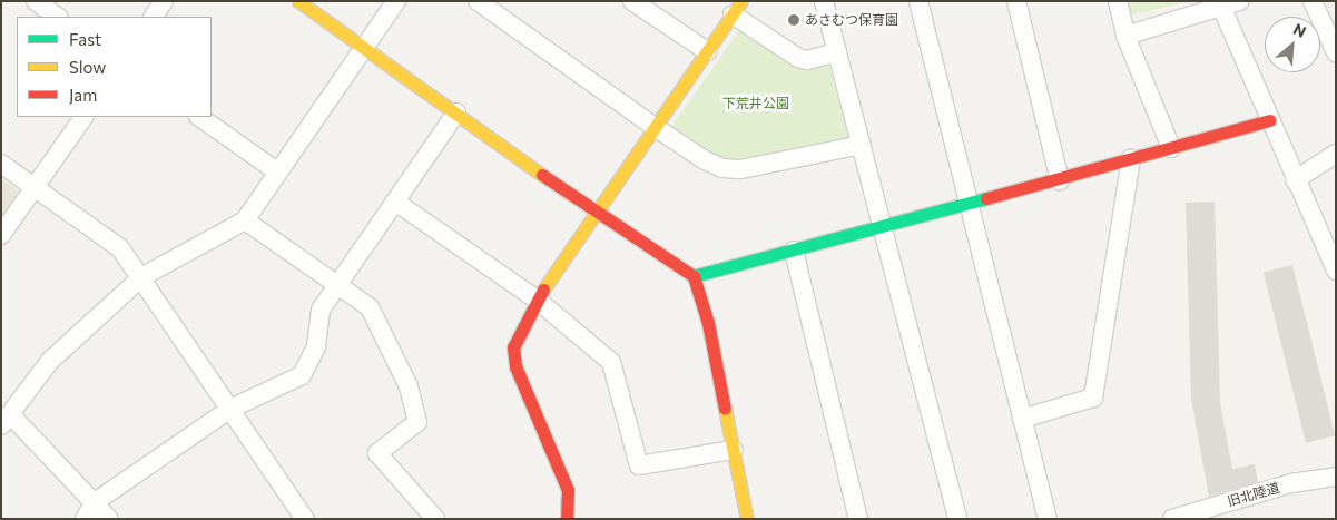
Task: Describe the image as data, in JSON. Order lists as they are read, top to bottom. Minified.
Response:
{"streets":{"street":["旧北陸道"]},"parks":["下荒井公園"],"places":["あさむつ保育園"],"legend":["Fast","Slow","Jam"],"north":"top right"}
